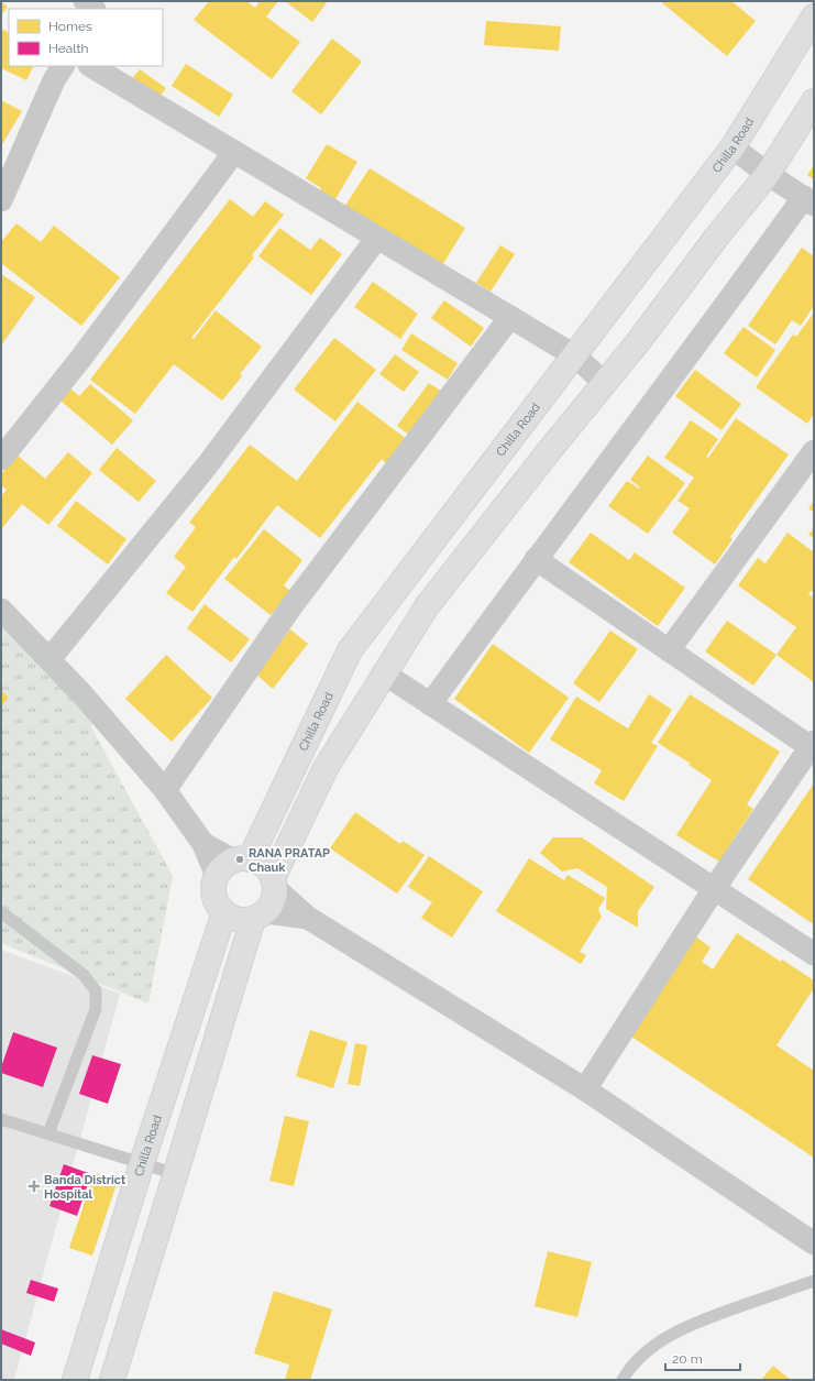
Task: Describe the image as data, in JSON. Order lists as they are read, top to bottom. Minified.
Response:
{"streets":{"main road":["Chilla Road"]},"places":{"other":["RANA PRATAP Chauk"],"health":["Banda District Hospital"]},"legend":["Homes","Health"],"scale_bar":"20 m"}
